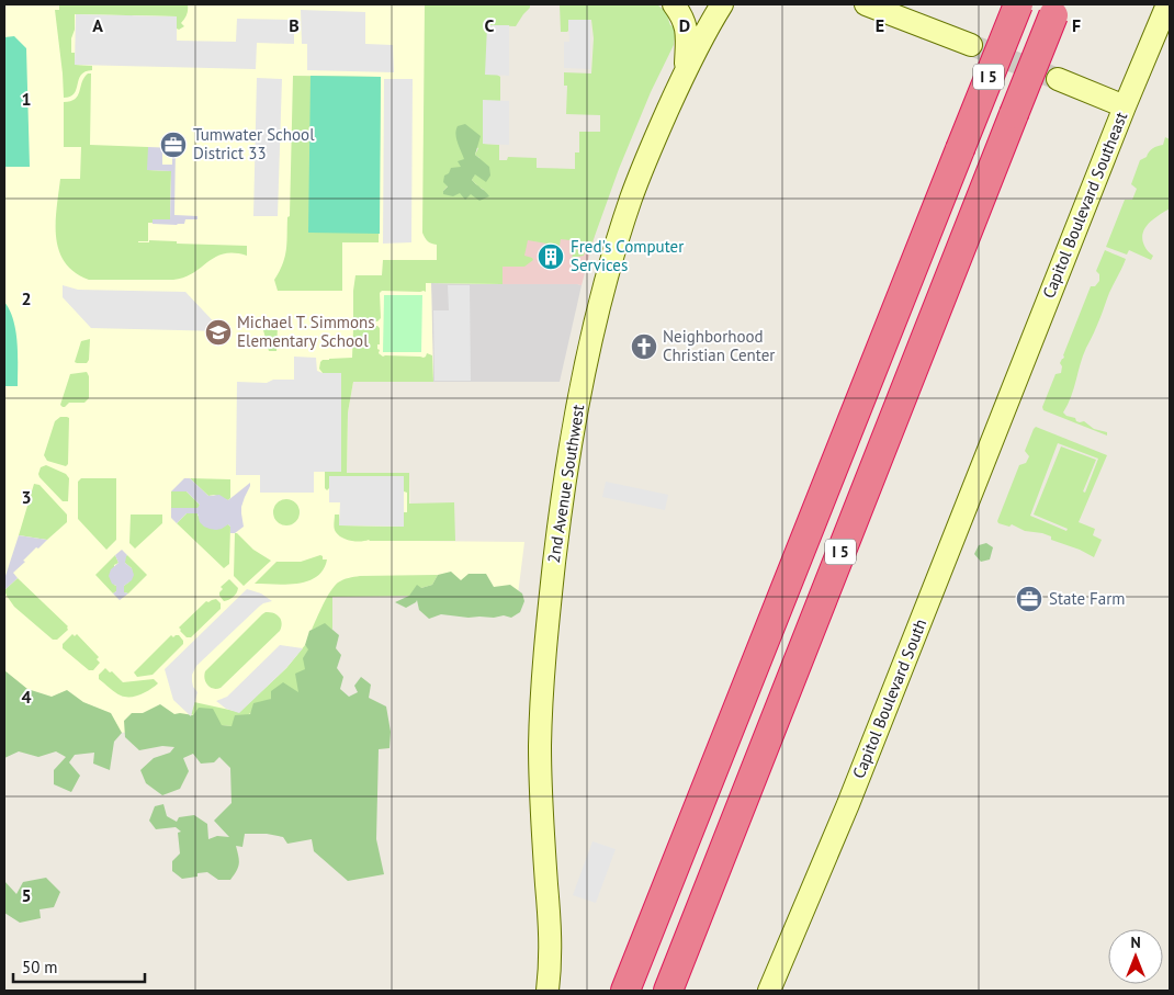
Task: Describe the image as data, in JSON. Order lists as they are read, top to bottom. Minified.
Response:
{"streets":{"highway":["I 5"],"street":["Capitol Boulevard Southeast","2nd Avenue Southwest","Capitol Boulevard South"]},"crossings":[["Capitol Boulevard Southeast","Capitol Boulevard South"]],"places":{"office":["Tumwater School District 33","State Farm"],"building":["Fred's Computer Services"],"school or university":["Michael T. Simmons Elementary School"],"church":["Neighborhood Christian Center"]},"scale_bar":"50 m","north":"top","grid":{"columns":["A","B","C","D","E","F"],"rows":["1","2","3","4","5"]}}
